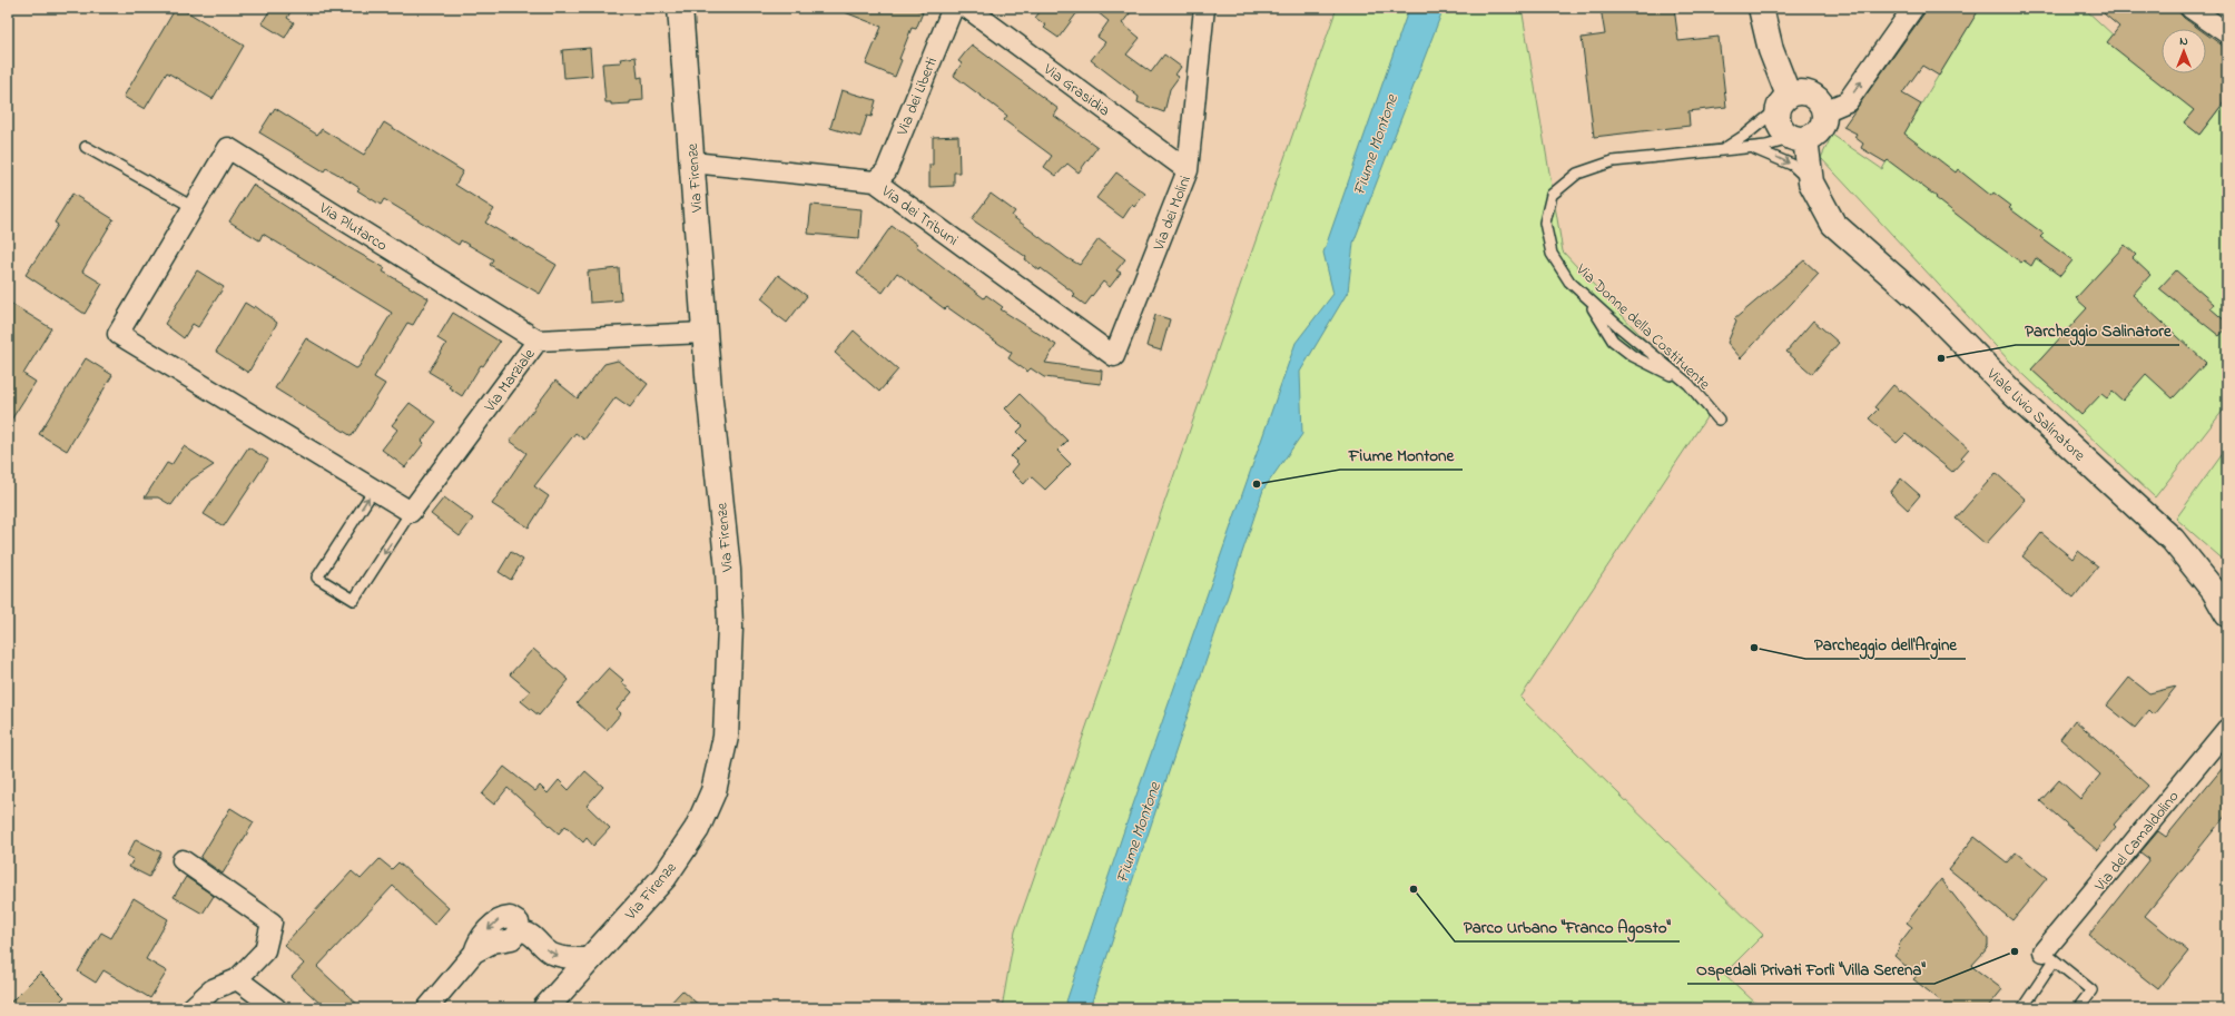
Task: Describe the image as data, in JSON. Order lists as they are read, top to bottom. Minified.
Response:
{"streets":{"main road":["Via Firenze","Viale Livio Salinatore"],"street":["Via Grasidia","Via dei Liberti","Via dei Molini","Via dei Tribuni","Via Plutarco","Via Marziale","Via del Camaldolino"],"lane":["Via Donne della Costituente"]},"crossings":[["Via Grasidia","Via dei Molini"],["Via dei Liberti","Via dei Tribuni"],["Via Firenze","Via dei Tribuni"],["Via Firenze","Via Marziale"],["Via dei Molini","Via dei Tribuni"],["Via Plutarco","Via Marziale"],["Via Donne della Costituente","Viale Livio Salinatore"]],"water":["Fiume Montone"],"places":["Parcheggio Salinatore","Fiume Montone","Parcheggio dell'Argine","Parco Urbano \"Franco Agosto\"","Ospedali Privati Forlì \"Villa Serena\""],"north":"top"}
